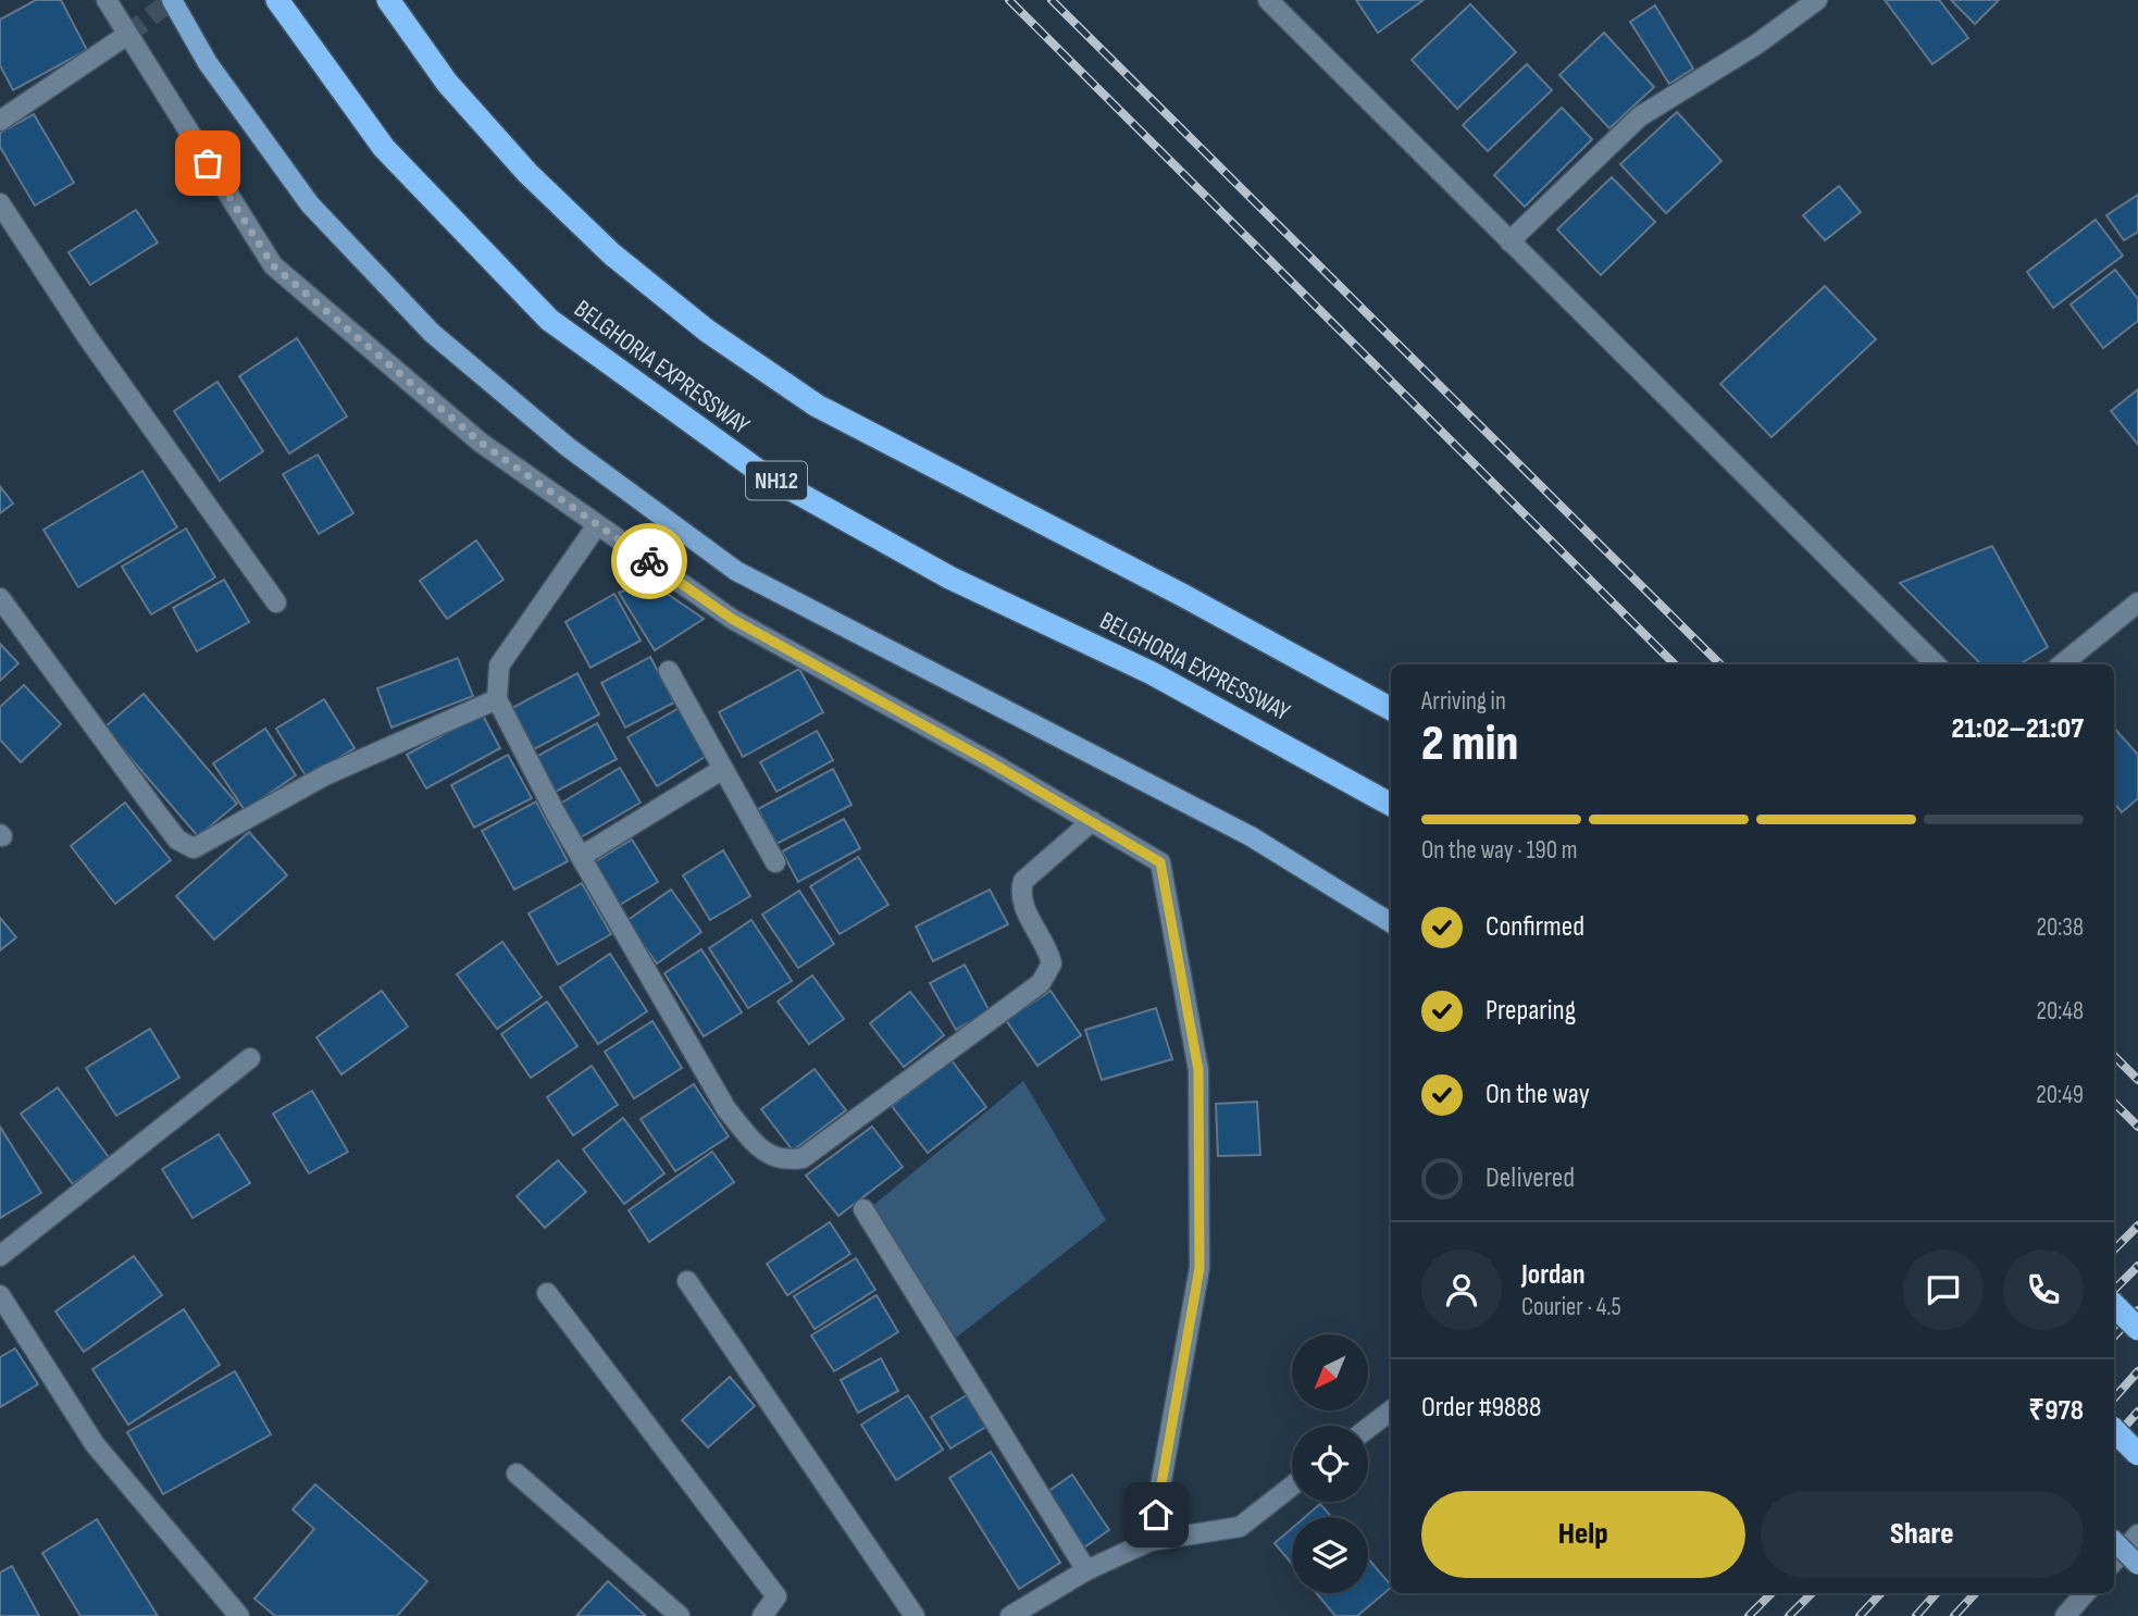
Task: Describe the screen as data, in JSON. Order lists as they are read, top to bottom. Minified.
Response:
{"streets":{"highway":["BELGHORIA EXPRESSWAY","NH12"]},"north":"bottom left","page":{"heading":["2 min","Arriving in","21:02–21:07"],"panel":["Jordan","Courier · 4.5","Order #9888","₹978"],"bar":"On the way · 190 m","list":[["Confirmed","20:38"],["Preparing","20:48"],["On the way","20:49"],"Delivered"],"buttons":["Help","Share"]}}
